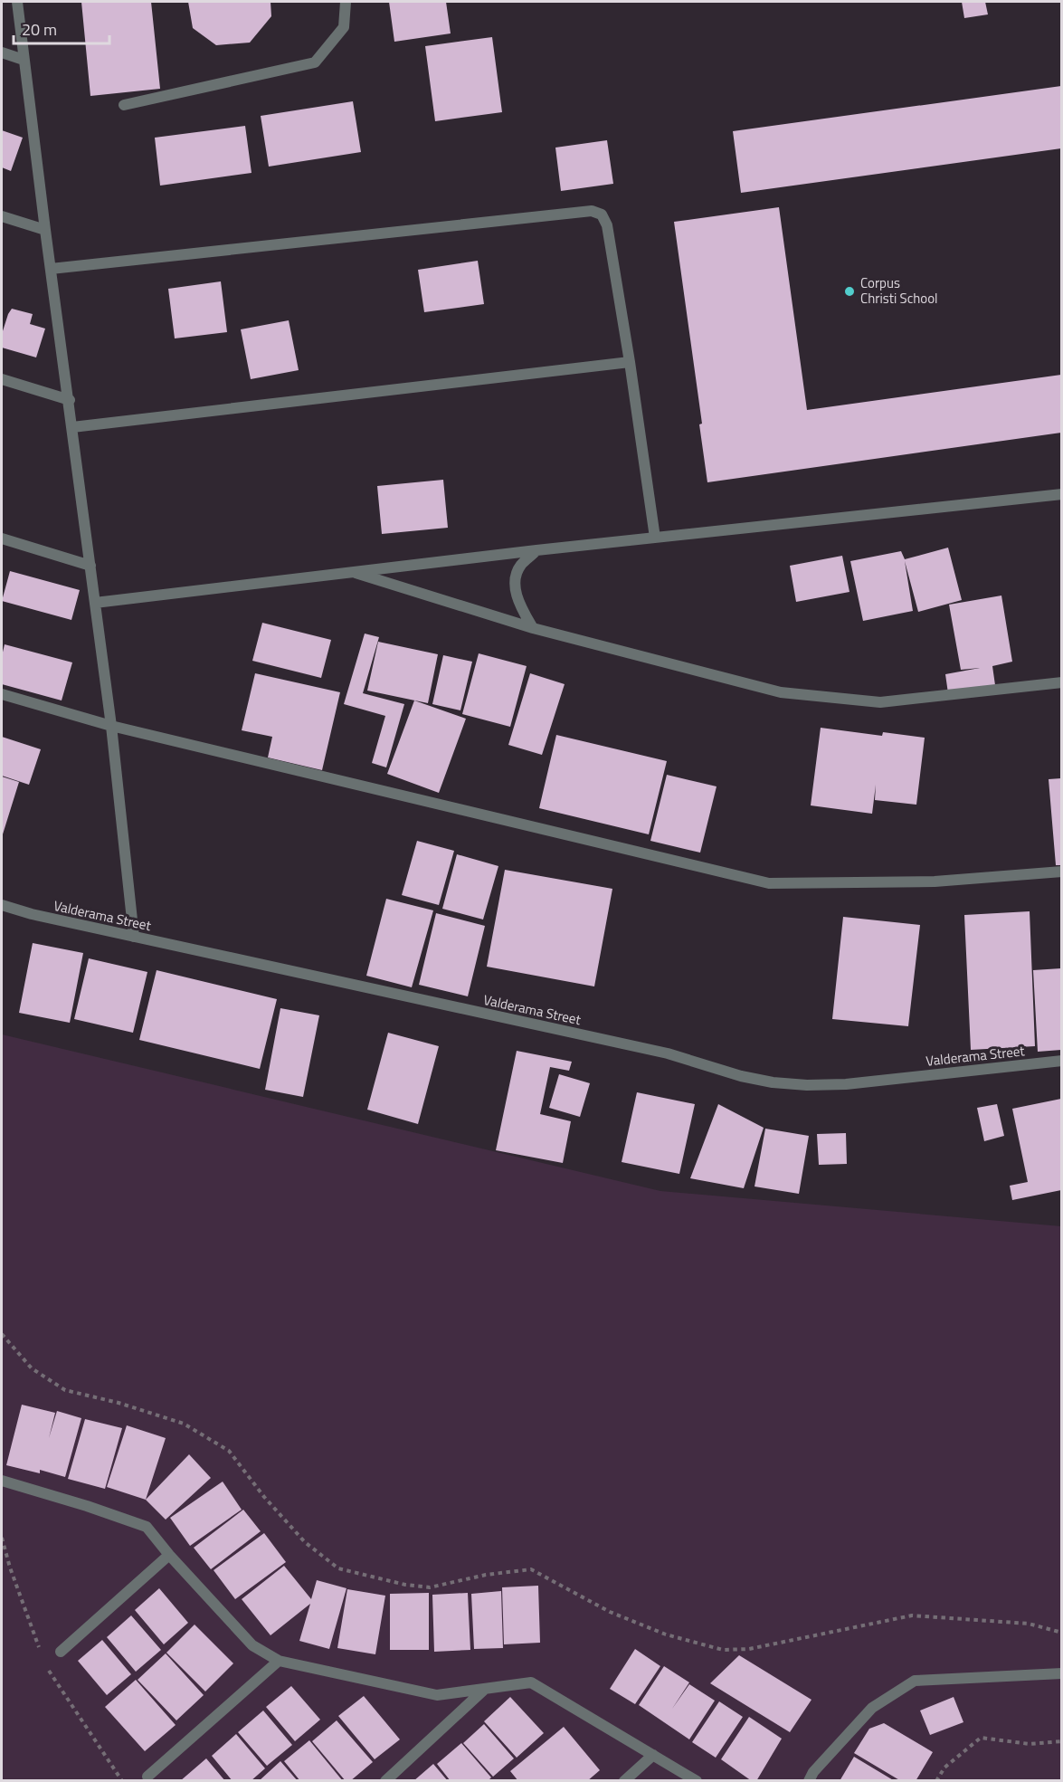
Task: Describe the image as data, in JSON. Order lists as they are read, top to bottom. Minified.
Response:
{"streets":{"street":["Valderama Street"]},"places":["Corpus Christi School"],"scale_bar":"20 m"}
